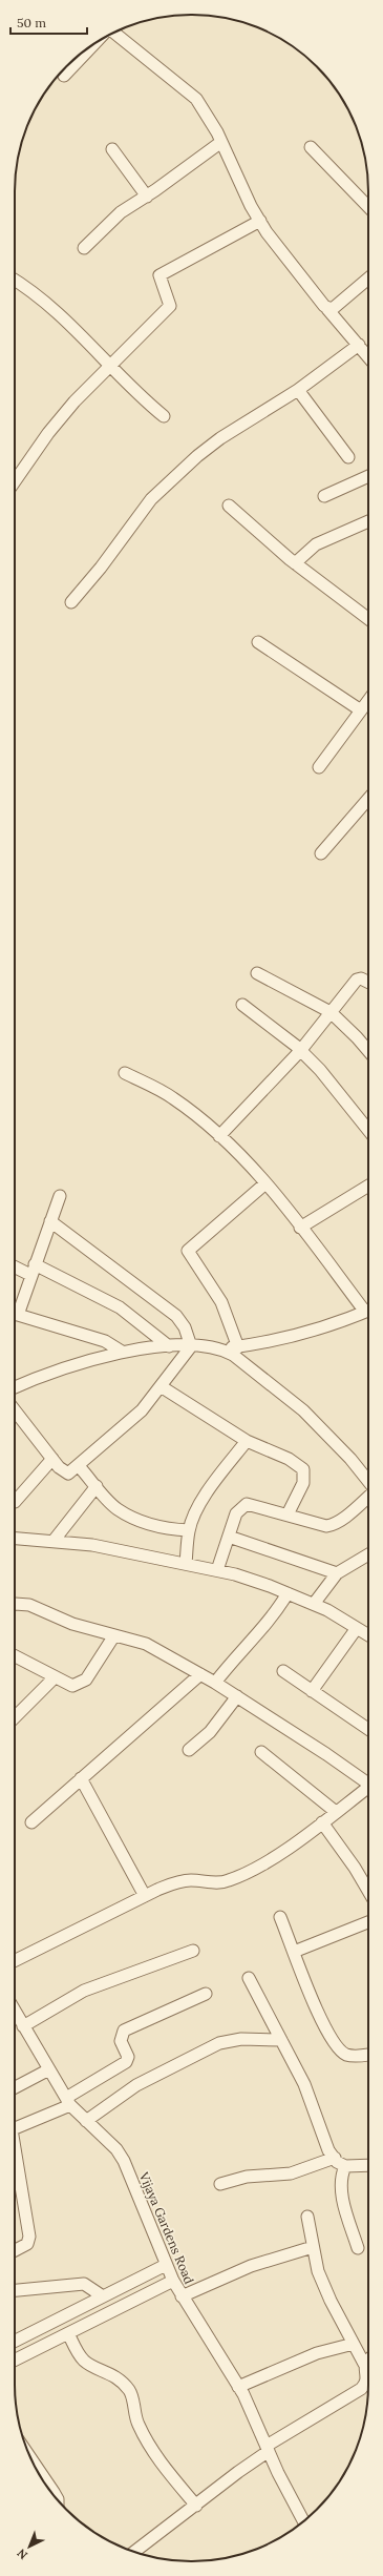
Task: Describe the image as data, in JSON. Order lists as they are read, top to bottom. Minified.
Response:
{"streets":{"street":["Vijaya Gardens Road"]},"scale_bar":"50 m","north":"bottom left"}
